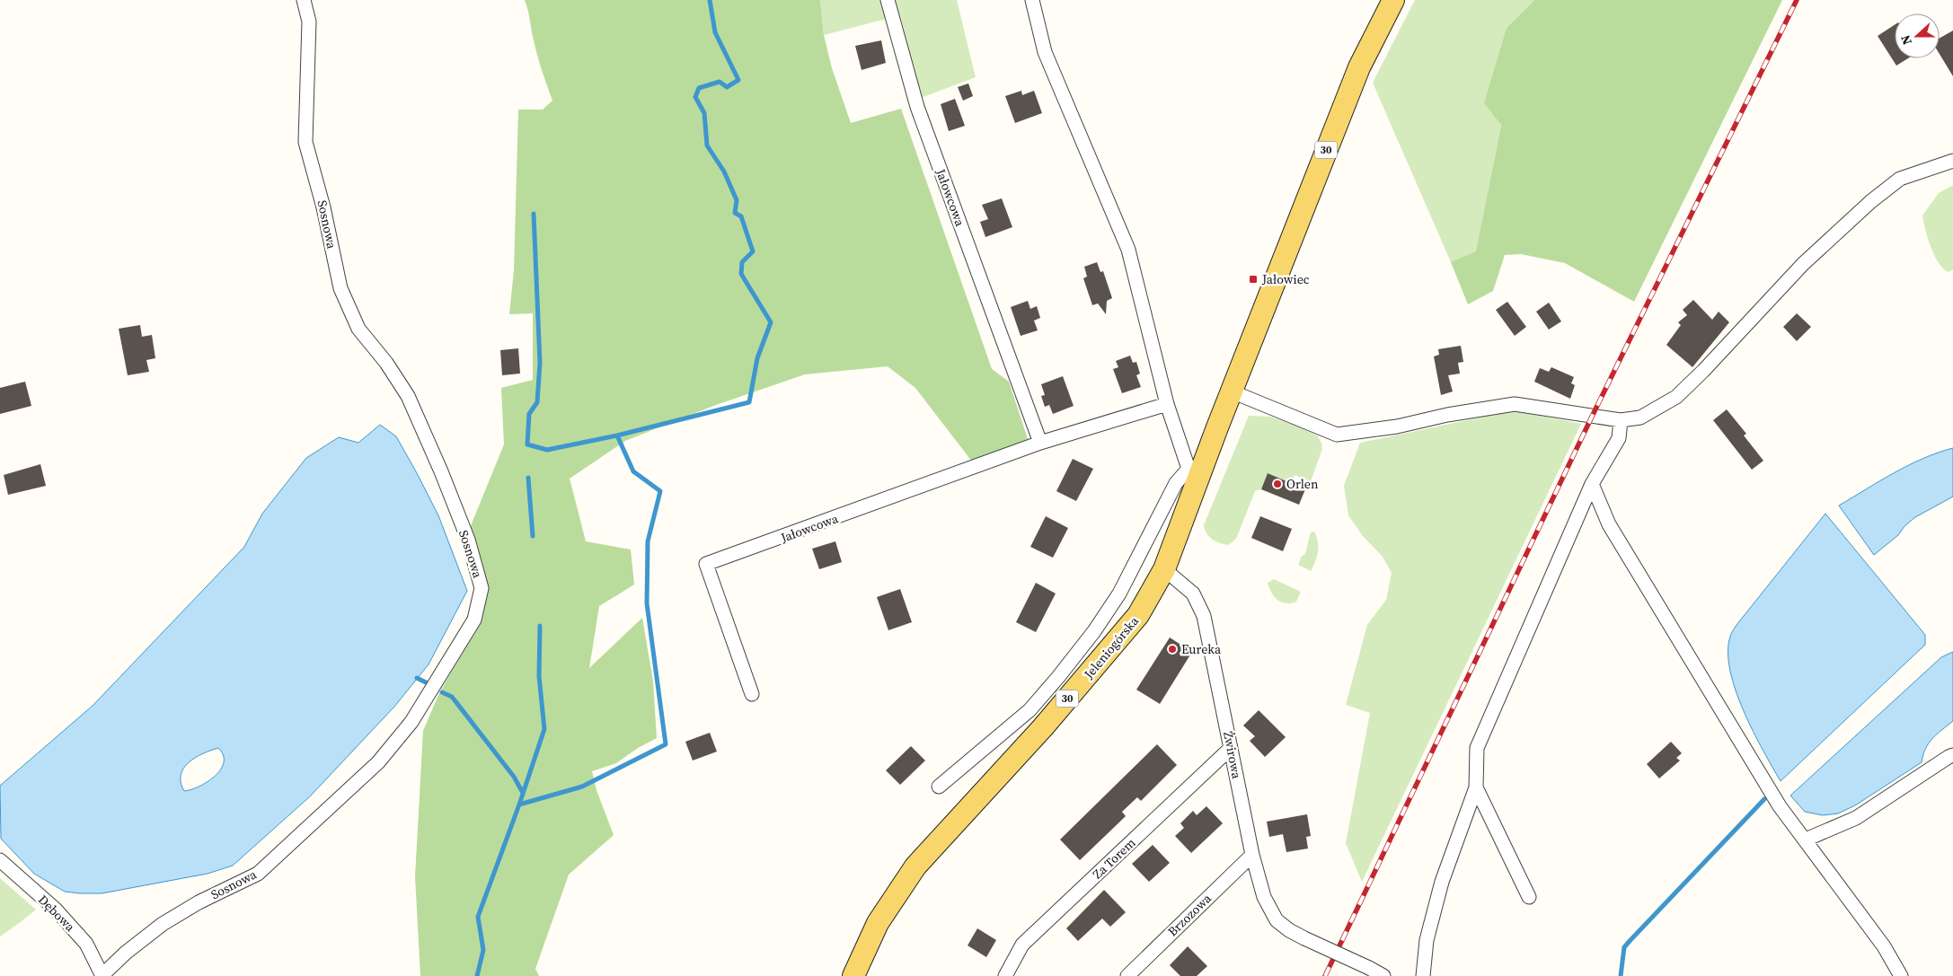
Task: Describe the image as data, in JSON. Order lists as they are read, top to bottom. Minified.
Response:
{"streets":{"main road":["30","Jeleniogórska"],"street":["Jałowcowa","Sosnowa","Żwirowa","Za Torem","Dębowa","Brzozowa"]},"crossings":[["30","Jeleniogórska"],["Sosnowa","Dębowa"],["Jeleniogórska","Żwirowa"],["Żwirowa","Za Torem"],["Żwirowa","Brzozowa"]],"places":{"transit":["Jałowiec"],"other":["Orlen","Eureka"]},"north":"left"}
